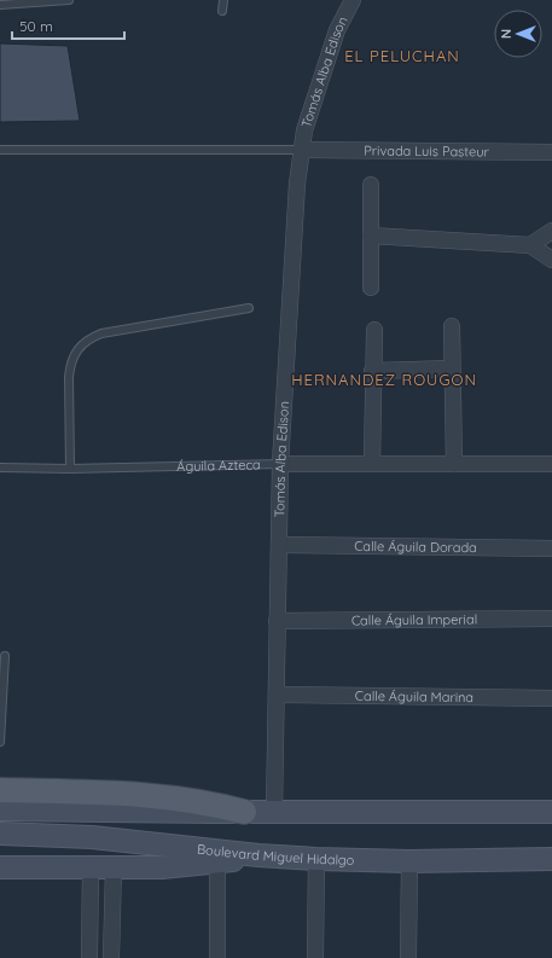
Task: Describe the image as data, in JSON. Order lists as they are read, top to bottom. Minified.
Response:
{"streets":{"main road":["Boulevard Miguel Hidalgo"],"street":["Tomás Alba Edison","Privada Luis Pasteur","Águila Azteca","Calle Águila Dorada","Calle Águila Imperial","Calle Águila Marina"]},"crossings":[["Tomás Alba Edison","Privada Luis Pasteur"],["Tomás Alba Edison","Águila Azteca"],["Tomás Alba Edison","Calle Águila Dorada"],["Tomás Alba Edison","Calle Águila Imperial"],["Tomás Alba Edison","Calle Águila Marina"]],"districts":["EL PELUCHAN","HERNANDEZ ROUGON"],"scale_bar":"50 m","north":"left"}
